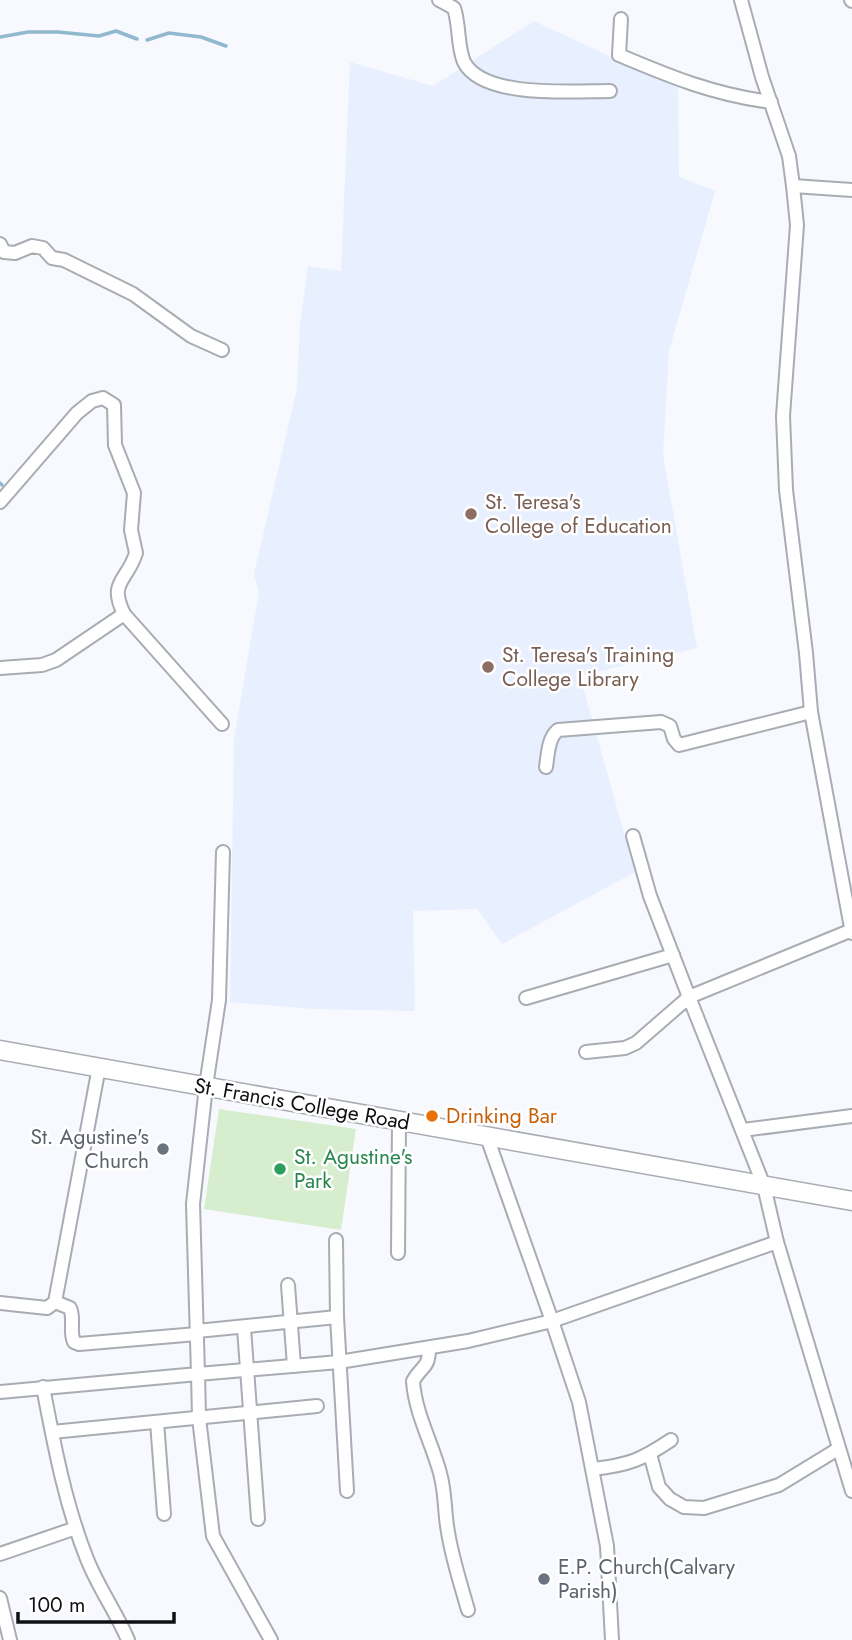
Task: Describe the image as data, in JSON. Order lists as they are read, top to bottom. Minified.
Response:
{"streets":{"main road":["St. Francis College Road"]},"places":["St. Teresa's College of Education","St. Teresa's Training College Library","Drinking Bar","St. Agustine's Church","St. Agustine's Park","E.P. Church(Calvary Parish)"],"scale_bar":"100 m"}
